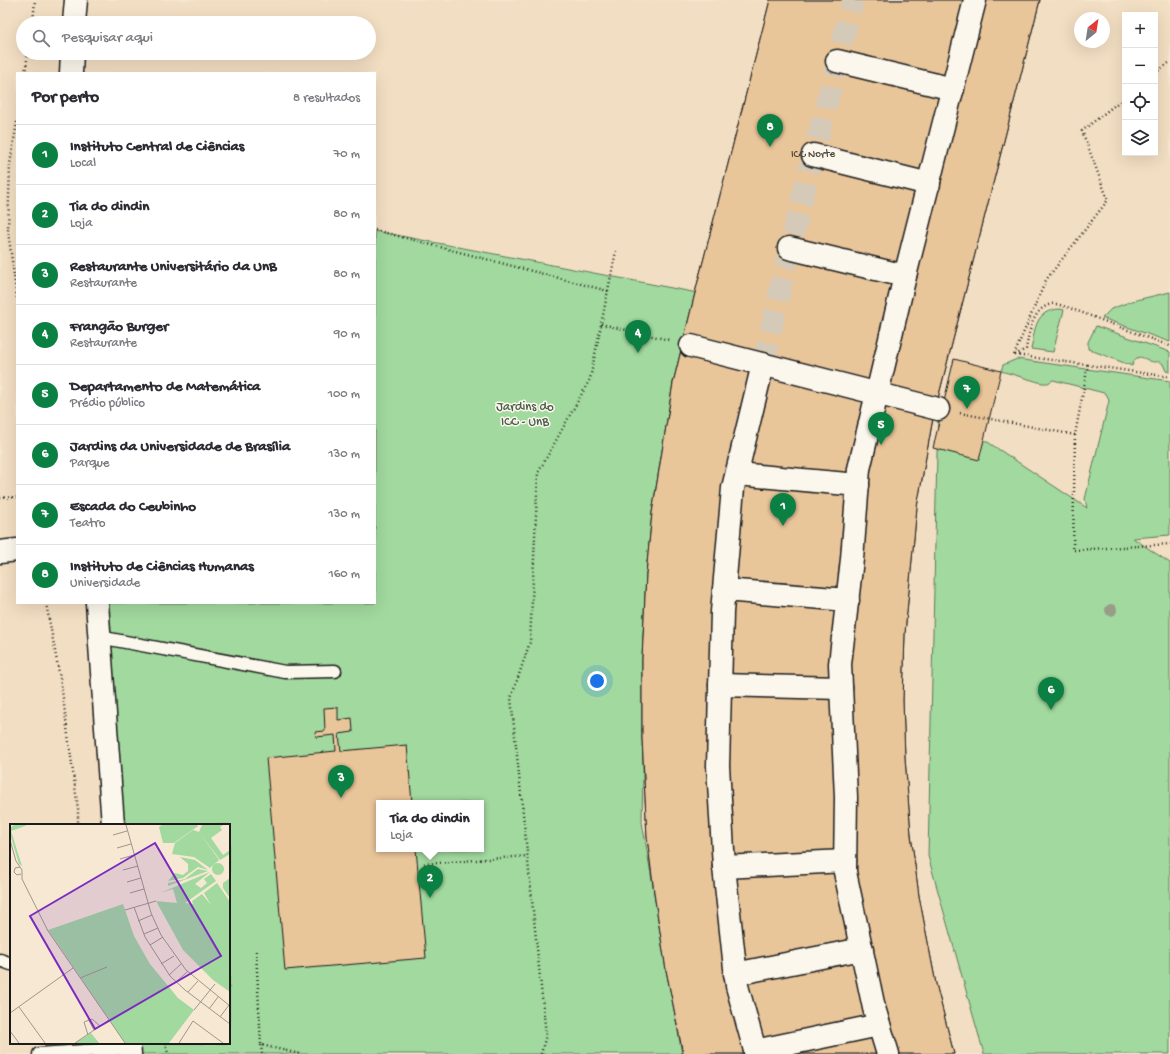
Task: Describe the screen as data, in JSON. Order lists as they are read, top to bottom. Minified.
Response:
{"parks":["Jardins do ICC - UnB"],"house_numbers":["ICC Norte"],"north":"top right","page":{"map_buttons":["+","−"],"search":"Pesquisar aqui","heading":["Por perto","8 resultados"],"pins":["8","4","7","5","1","6","3","2"],"list":[{"mark":"1","name":"Instituto Central de Ciências","note":"Local","value":"70 m"},{"mark":"2","name":"Tia do dindin","note":"Loja","value":"80 m"},{"mark":"3","name":"Restaurante Universitário da UnB","note":"Restaurante","value":"80 m"},{"mark":"4","name":"Frangão Burger","note":"Restaurante","value":"90 m"},{"mark":"5","name":"Departamento de Matemática","note":"Prédio público","value":"100 m"},{"mark":"6","name":"Jardins da Universidade de Brasília","note":"Parque","value":"130 m"},{"mark":"7","name":"Escada do Ceubinho","note":"Teatro","value":"130 m"},{"mark":"8","name":"Instituto de Ciências Humanas","note":"Universidade","value":"160 m"}],"popup":["Tia do dindin","Loja"]}}
